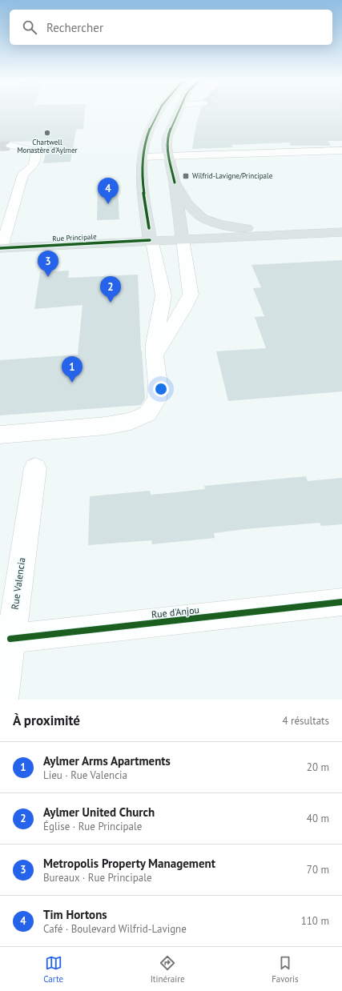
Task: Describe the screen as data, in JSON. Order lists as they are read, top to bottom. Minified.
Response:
{"streets":{"main road":["Rue Principale"],"street":["Rue Valencia","Rue d'Anjou"]},"crossings":[["Rue Valencia","Rue d'Anjou"]],"places":{"other":["Chartwell Monastère d'Aylmer"],"transit":["Wilfrid-Lavigne/Principale"]},"page":{"search":"Rechercher","pins":["4","3","2","1"],"heading":["À proximité","4 résultats"],"list":[{"mark":"1","name":"Aylmer Arms Apartments","note":"Lieu · Rue Valencia","value":"20 m"},{"mark":"2","name":"Aylmer United Church","note":"Église · Rue Principale","value":"40 m"},{"mark":"3","name":"Metropolis Property Management","note":"Bureaux · Rue Principale","value":"70 m"},{"mark":"4","name":"Tim Hortons","note":"Café · Boulevard Wilfrid-Lavigne","value":"110 m"}],"nav":["Carte","Itinéraire","Favoris"]}}
